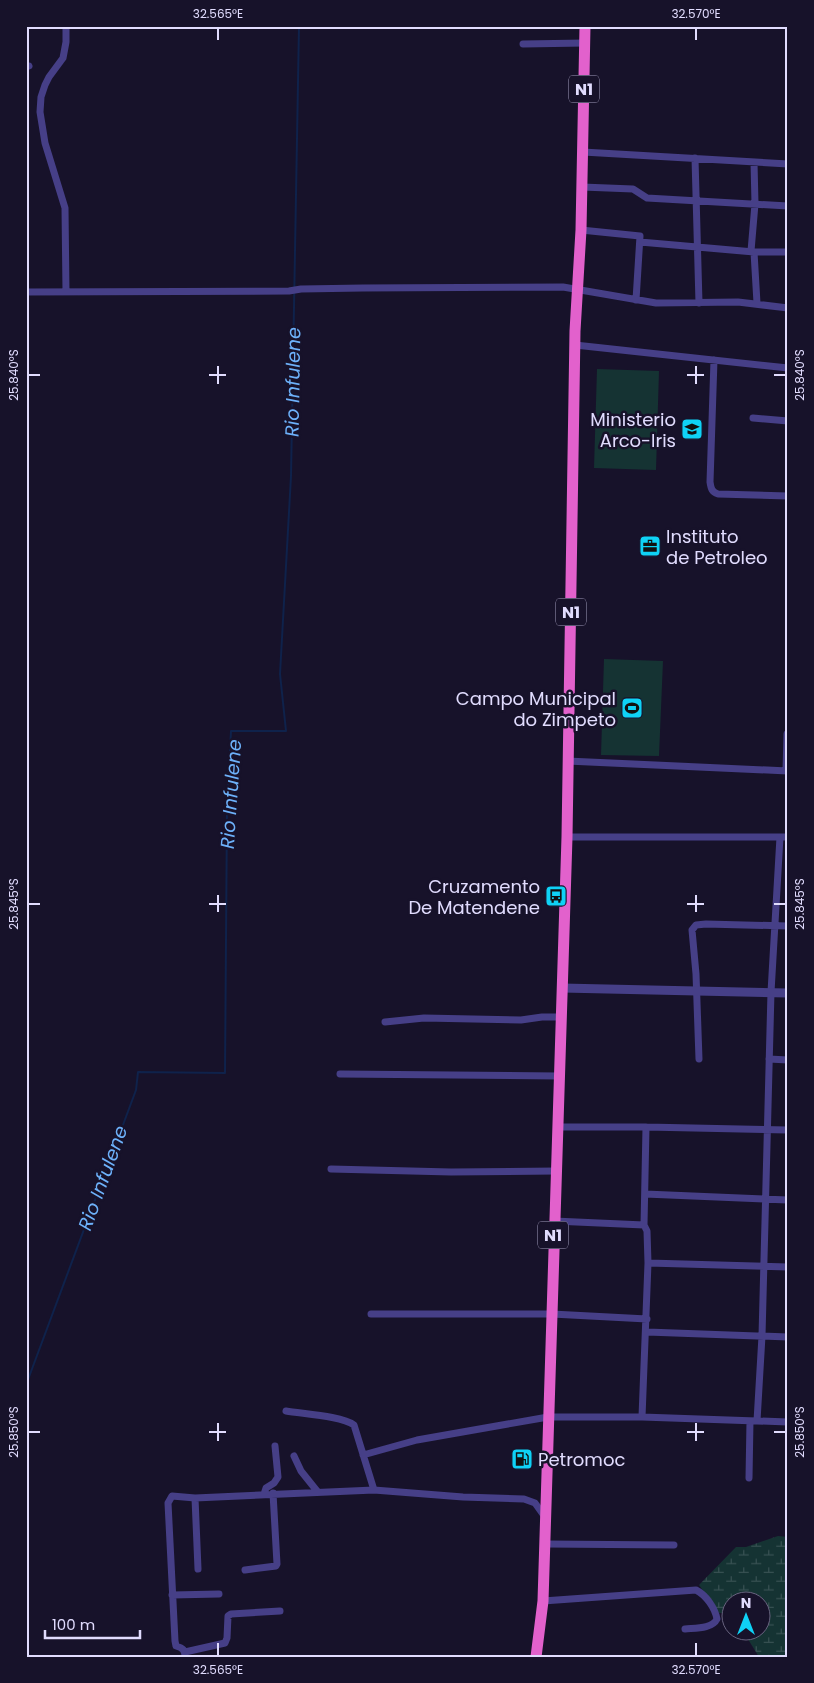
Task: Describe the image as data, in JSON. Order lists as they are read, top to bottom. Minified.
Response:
{"streets":{"highway":["N1"]},"water":["Rio Infulene"],"places":{"school or university":["Ministerio Arco-Iris"],"office":["Instituto de Petroleo"],"sports":["Campo Municipal do Zimpeto"],"bus stop":["Cruzamento De Matendene"],"fuel station":["Petromoc"]},"scale_bar":"100 m","north":"top","coordinates":["32.565°E","32.570°E","25.840°S","25.845°S","25.850°S"]}
